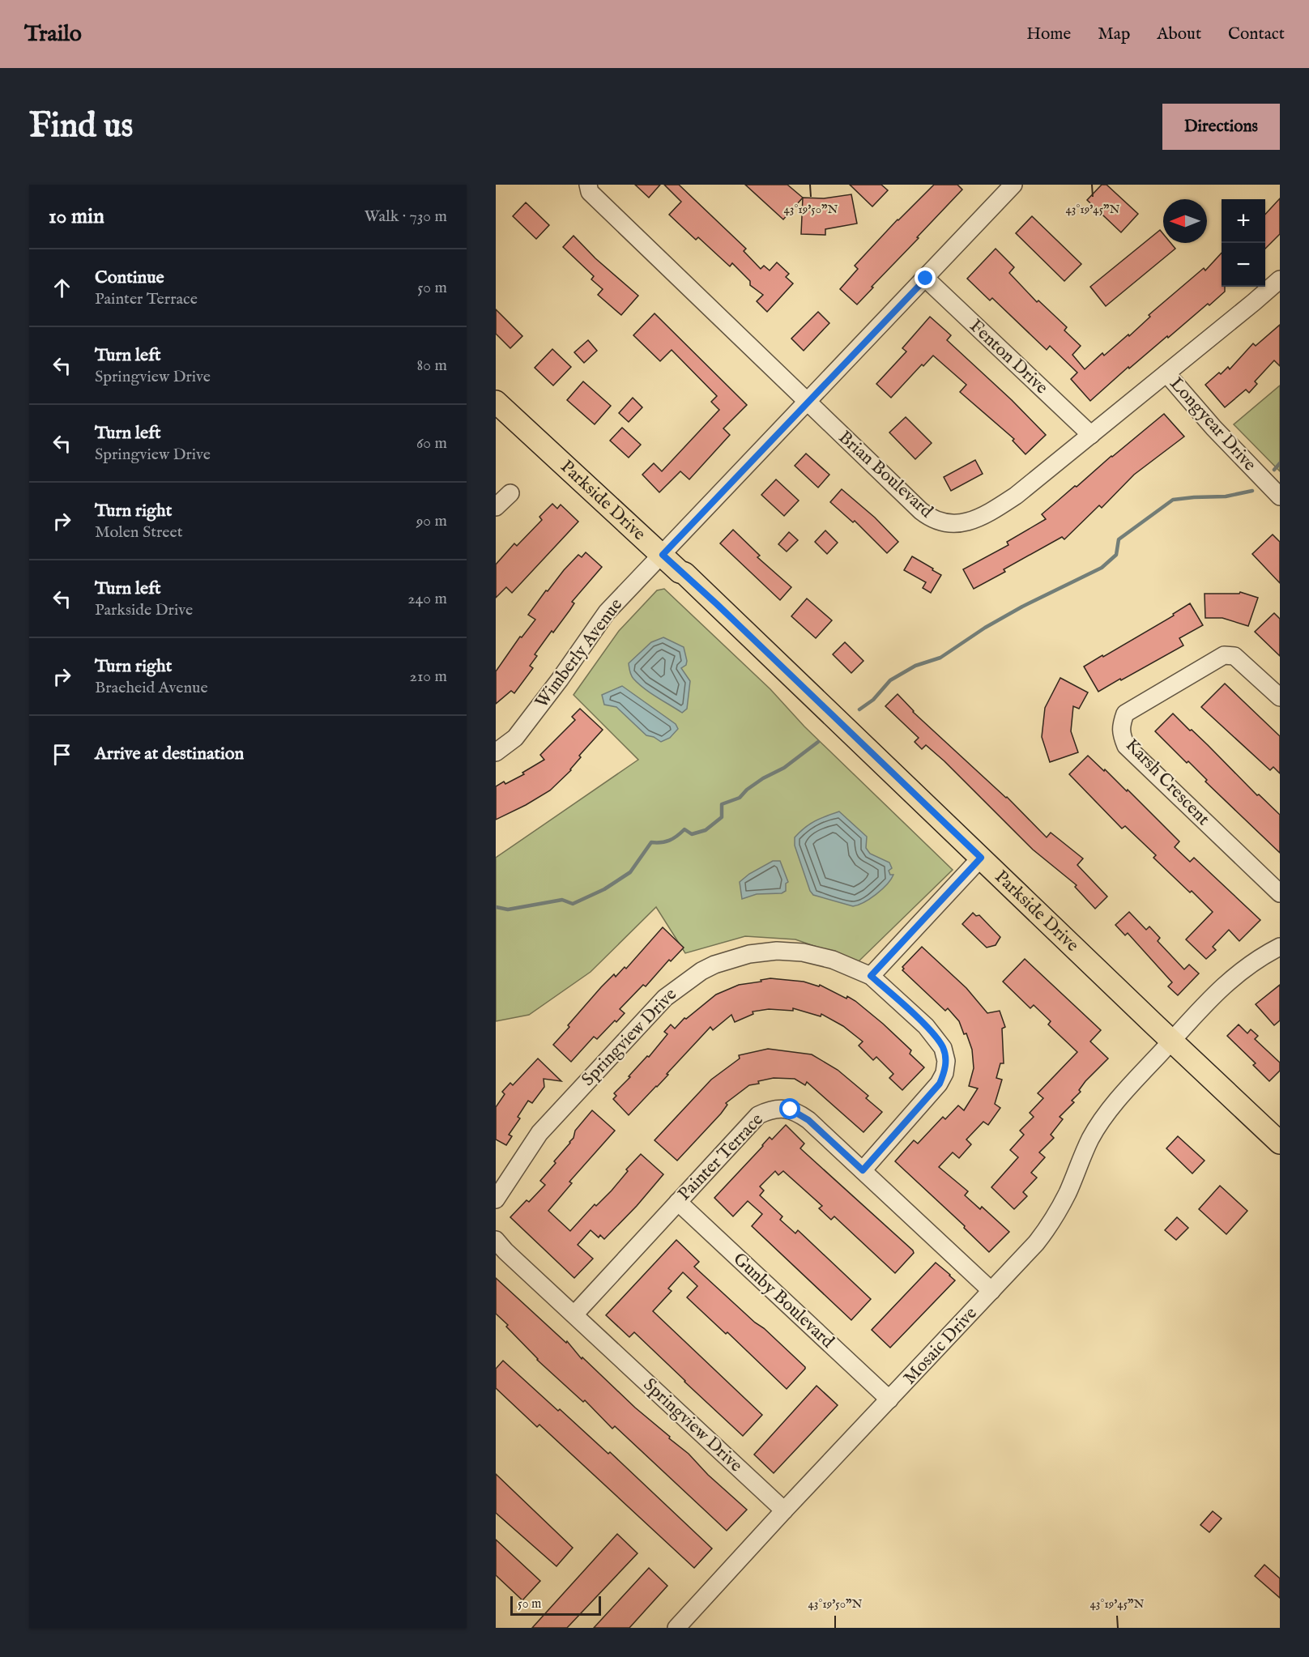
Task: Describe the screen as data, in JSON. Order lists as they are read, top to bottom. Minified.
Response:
{"streets":{"main road":["Parkside Drive"],"street":["Fenton Drive","Longyear Drive","Brian Boulevard","Wimberly Avenue","Karsh Crescent","Springview Drive","Painter Terrace","Gunby Boulevard","Mosaic Drive"]},"crossings":[["Fenton Drive","Brian Boulevard"],["Fenton Drive","Wimberly Avenue"],["Longyear Drive","Brian Boulevard"],["Brian Boulevard","Wimberly Avenue"],["Parkside Drive","Wimberly Avenue"],["Parkside Drive","Mosaic Drive"],["Springview Drive","Painter Terrace"],["Springview Drive","Mosaic Drive"],["Painter Terrace","Gunby Boulevard"],["Painter Terrace","Mosaic Drive"],["Gunby Boulevard","Mosaic Drive"]],"scale_bar":"50 m","north":"left","page":{"header":"Trailo","nav":["Home","Map","About","Contact"],"buttons":"Directions","title":"Find us","heading":["10 min","Walk · 730 m"],"map_buttons":["+","−"],"list":[["Continue","Painter Terrace","50 m"],["Turn left","Springview Drive","80 m"],["Turn left","Springview Drive","60 m"],["Turn right","Molen Street","90 m"],["Turn left","Parkside Drive","240 m"],["Turn right","Braeheid Avenue","210 m"],"Arrive at destination"],"scale":"50 m"},"coordinates":["43°19'50\"N","43°19'45\"N"]}
